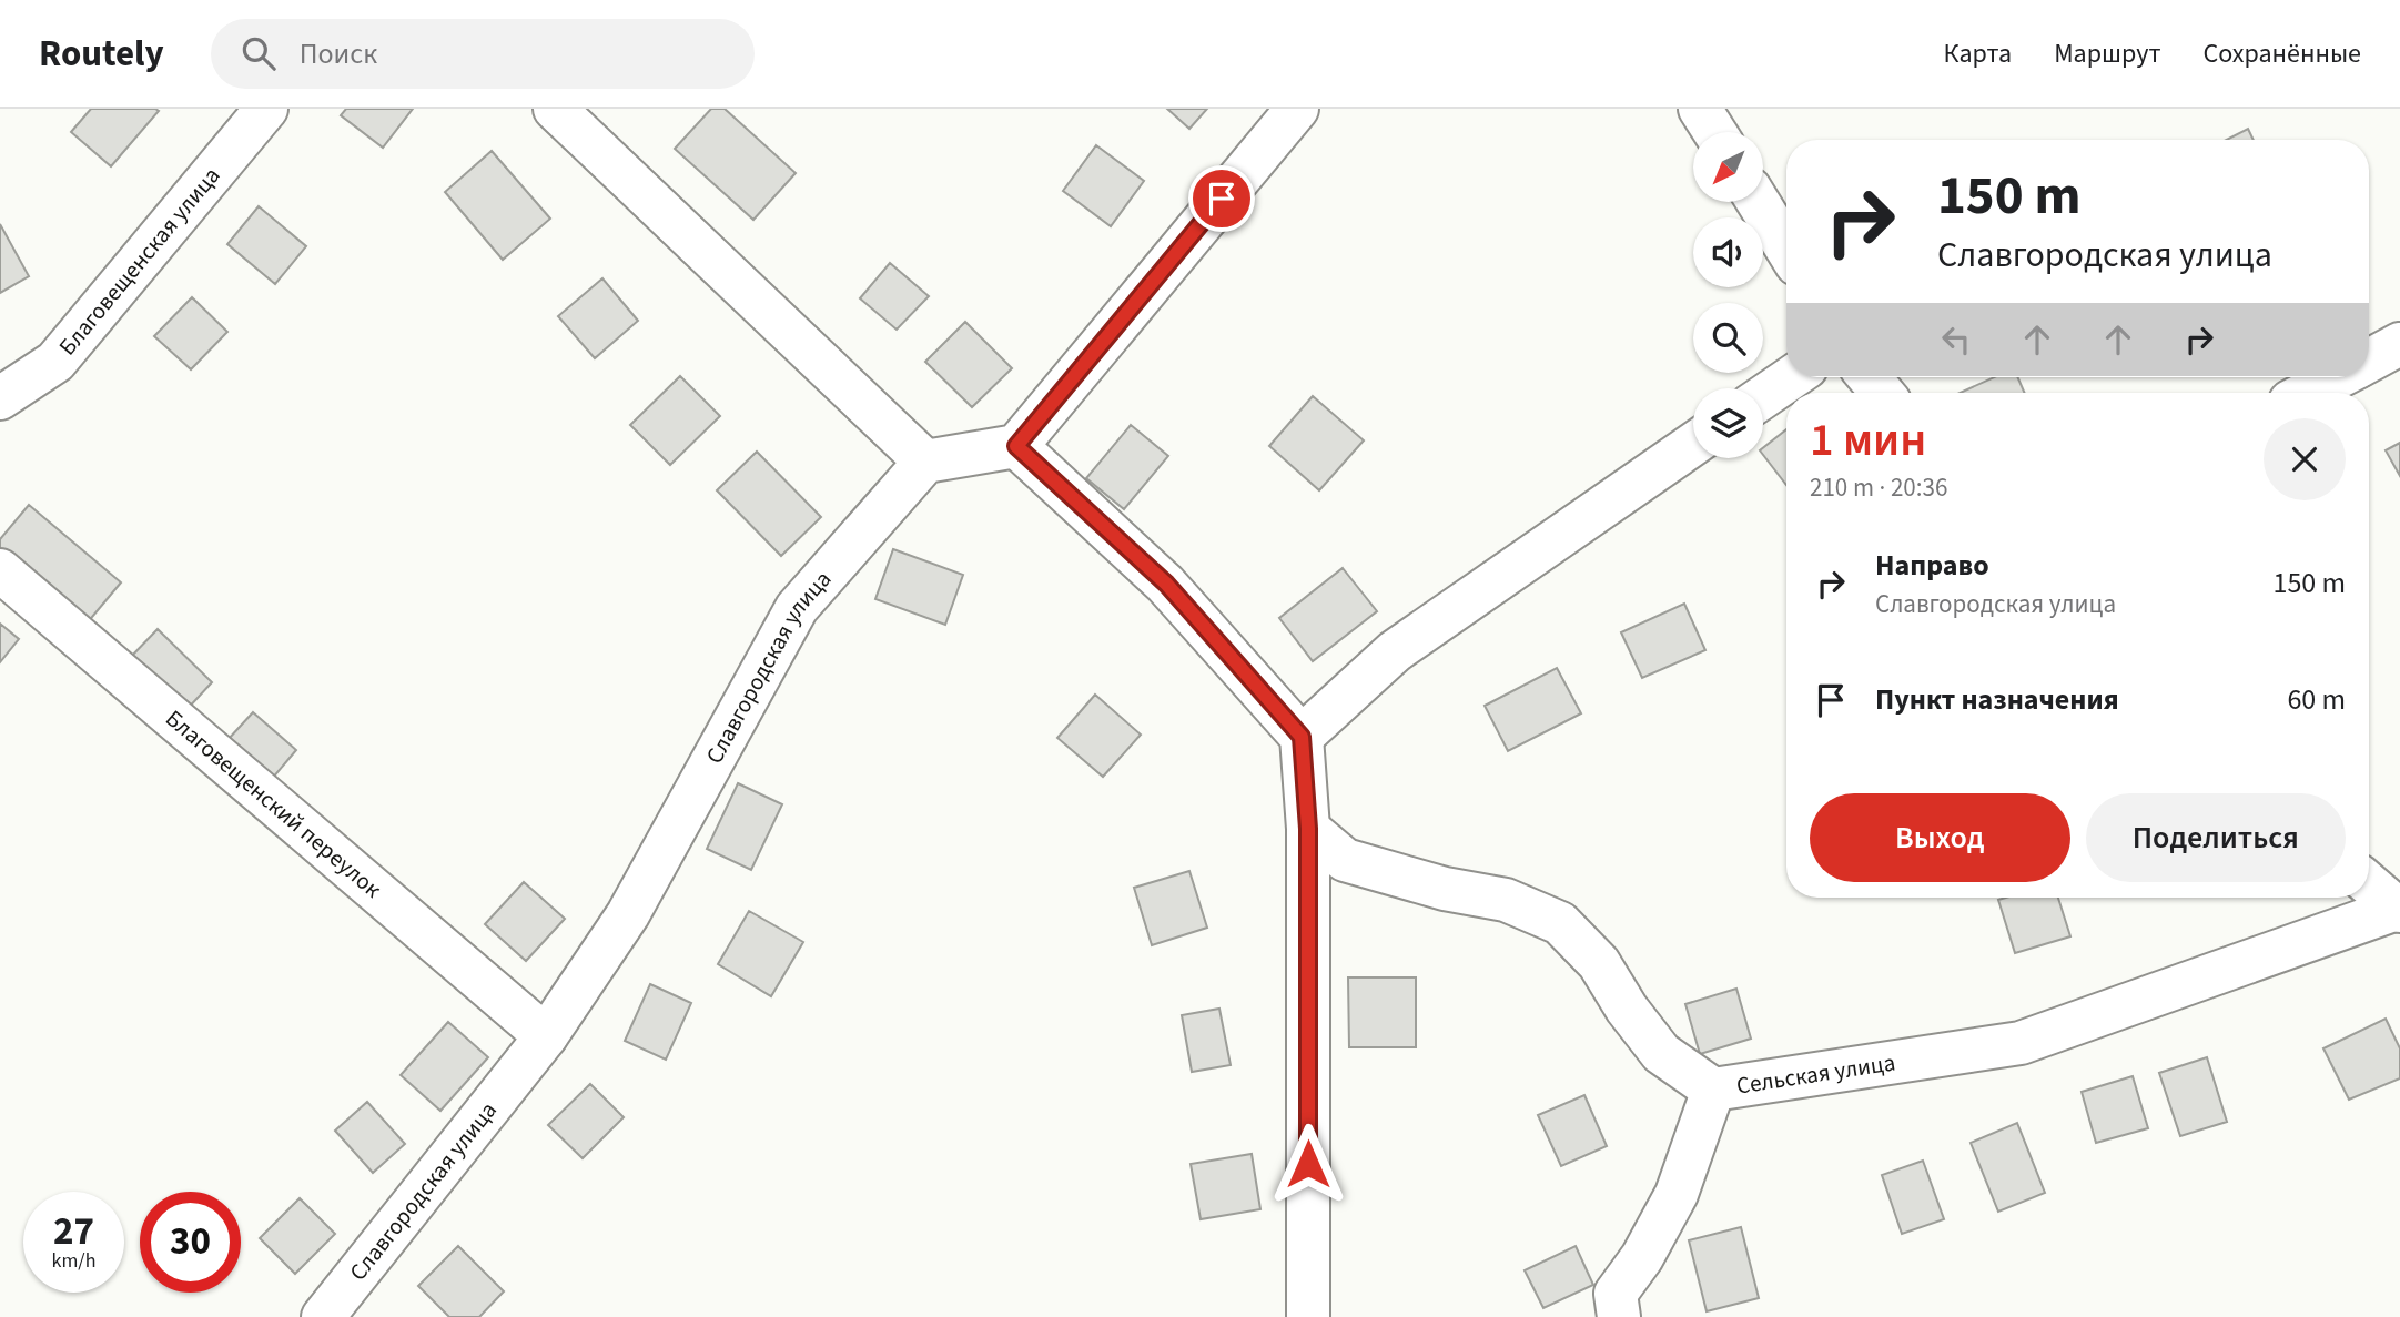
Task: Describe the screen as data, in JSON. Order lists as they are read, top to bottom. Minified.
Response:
{"streets":{"street":["Благовещенская улица","Славгородская улица","Благовещенский переулок","Сельская улица"]},"crossings":[["Славгородская улица","Благовещенский переулок"]],"north":"bottom left","page":{"header":"Routely","search":"Поиск","nav":["Карта","Маршрут","Сохранённые"],"turn":["150 m","Славгородская улица"],"heading":["1 мин","210 m · 20:36"],"list":[{"name":"Направо","note":"Славгородская улица","value":"150 m"},{"name":"Пункт назначения","value":"60 m"}],"buttons":["Выход","Поделиться"],"speed":"27 km/h","limit":"30"}}
